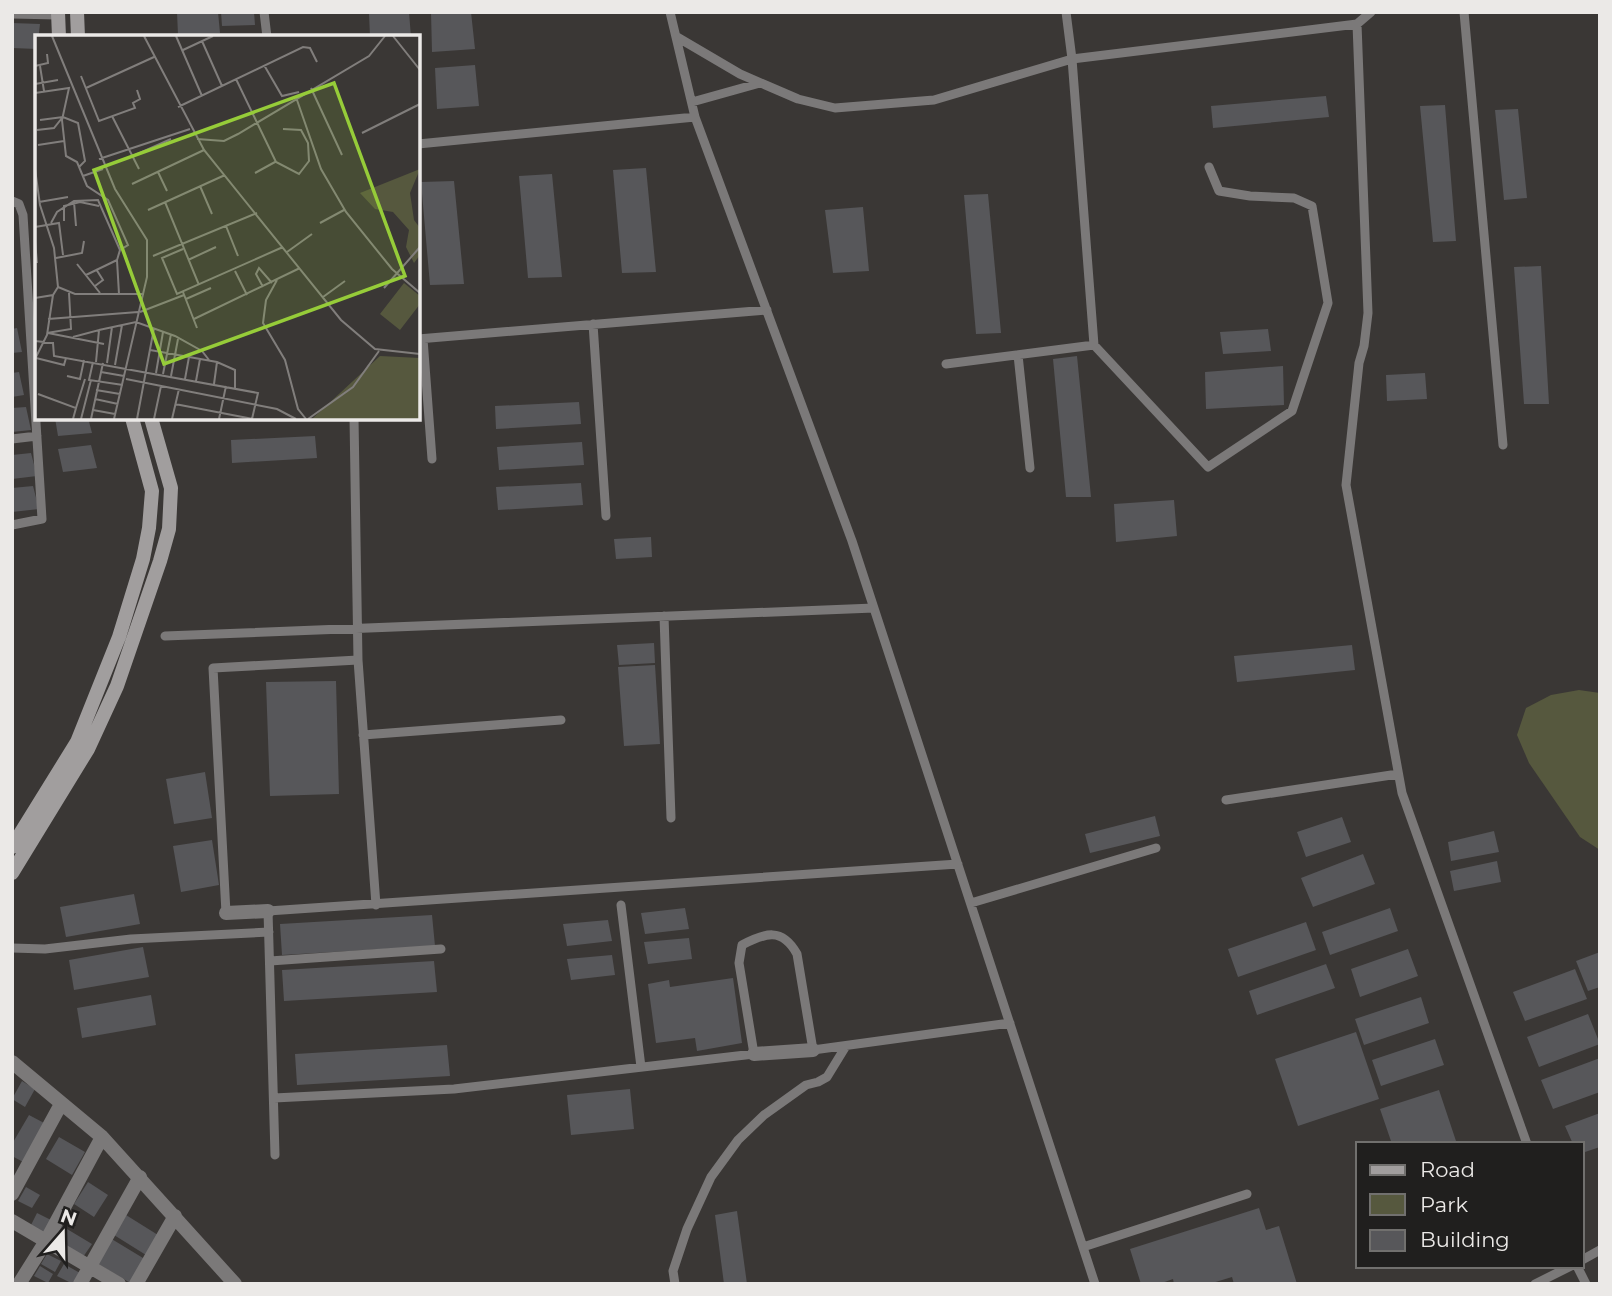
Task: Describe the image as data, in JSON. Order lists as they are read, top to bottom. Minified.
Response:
{"legend":["Road","Park","Building"],"north":"top"}
